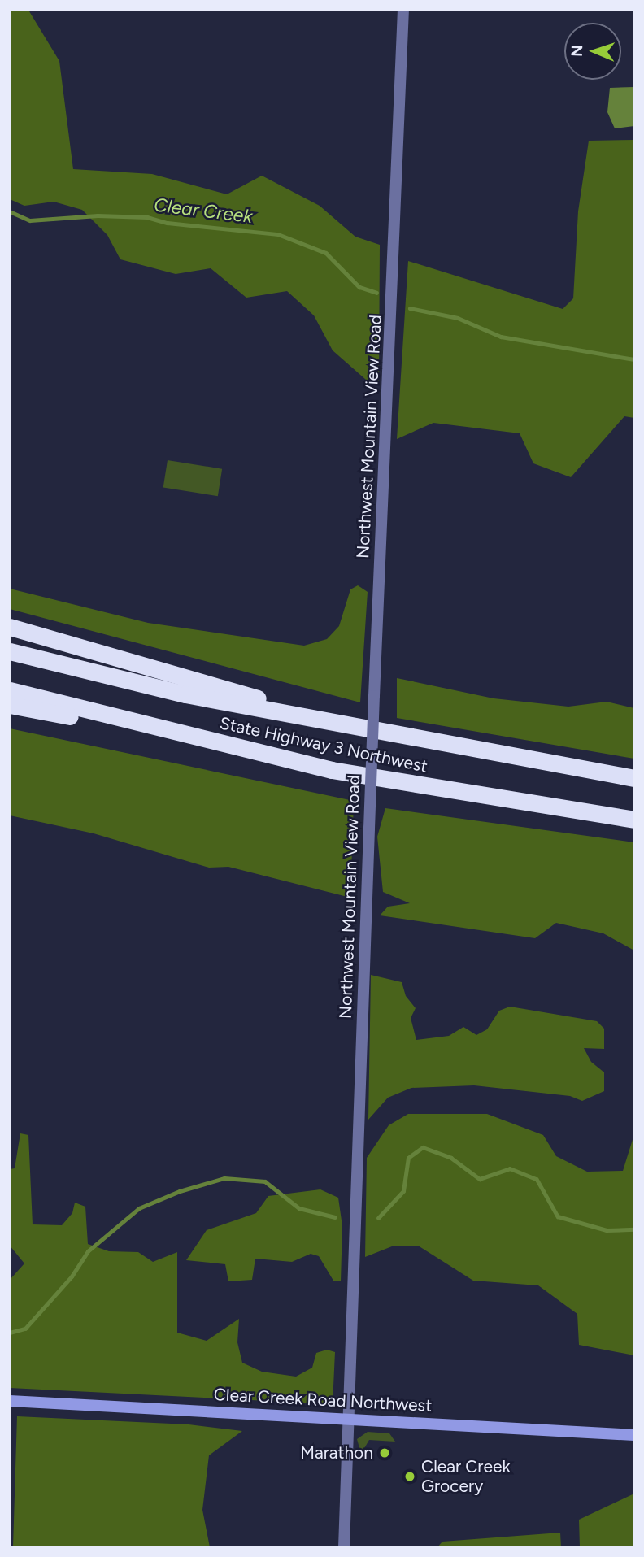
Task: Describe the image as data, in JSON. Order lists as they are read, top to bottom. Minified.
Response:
{"streets":{"highway":["State Highway 3 Northwest"],"main road":["Clear Creek Road Northwest"],"street":["Northwest Mountain View Road"]},"crossings":[["Northwest Mountain View Road","Clear Creek Road Northwest"]],"water":["Clear Creek"],"places":["Marathon","Clear Creek Grocery"],"north":"left"}
